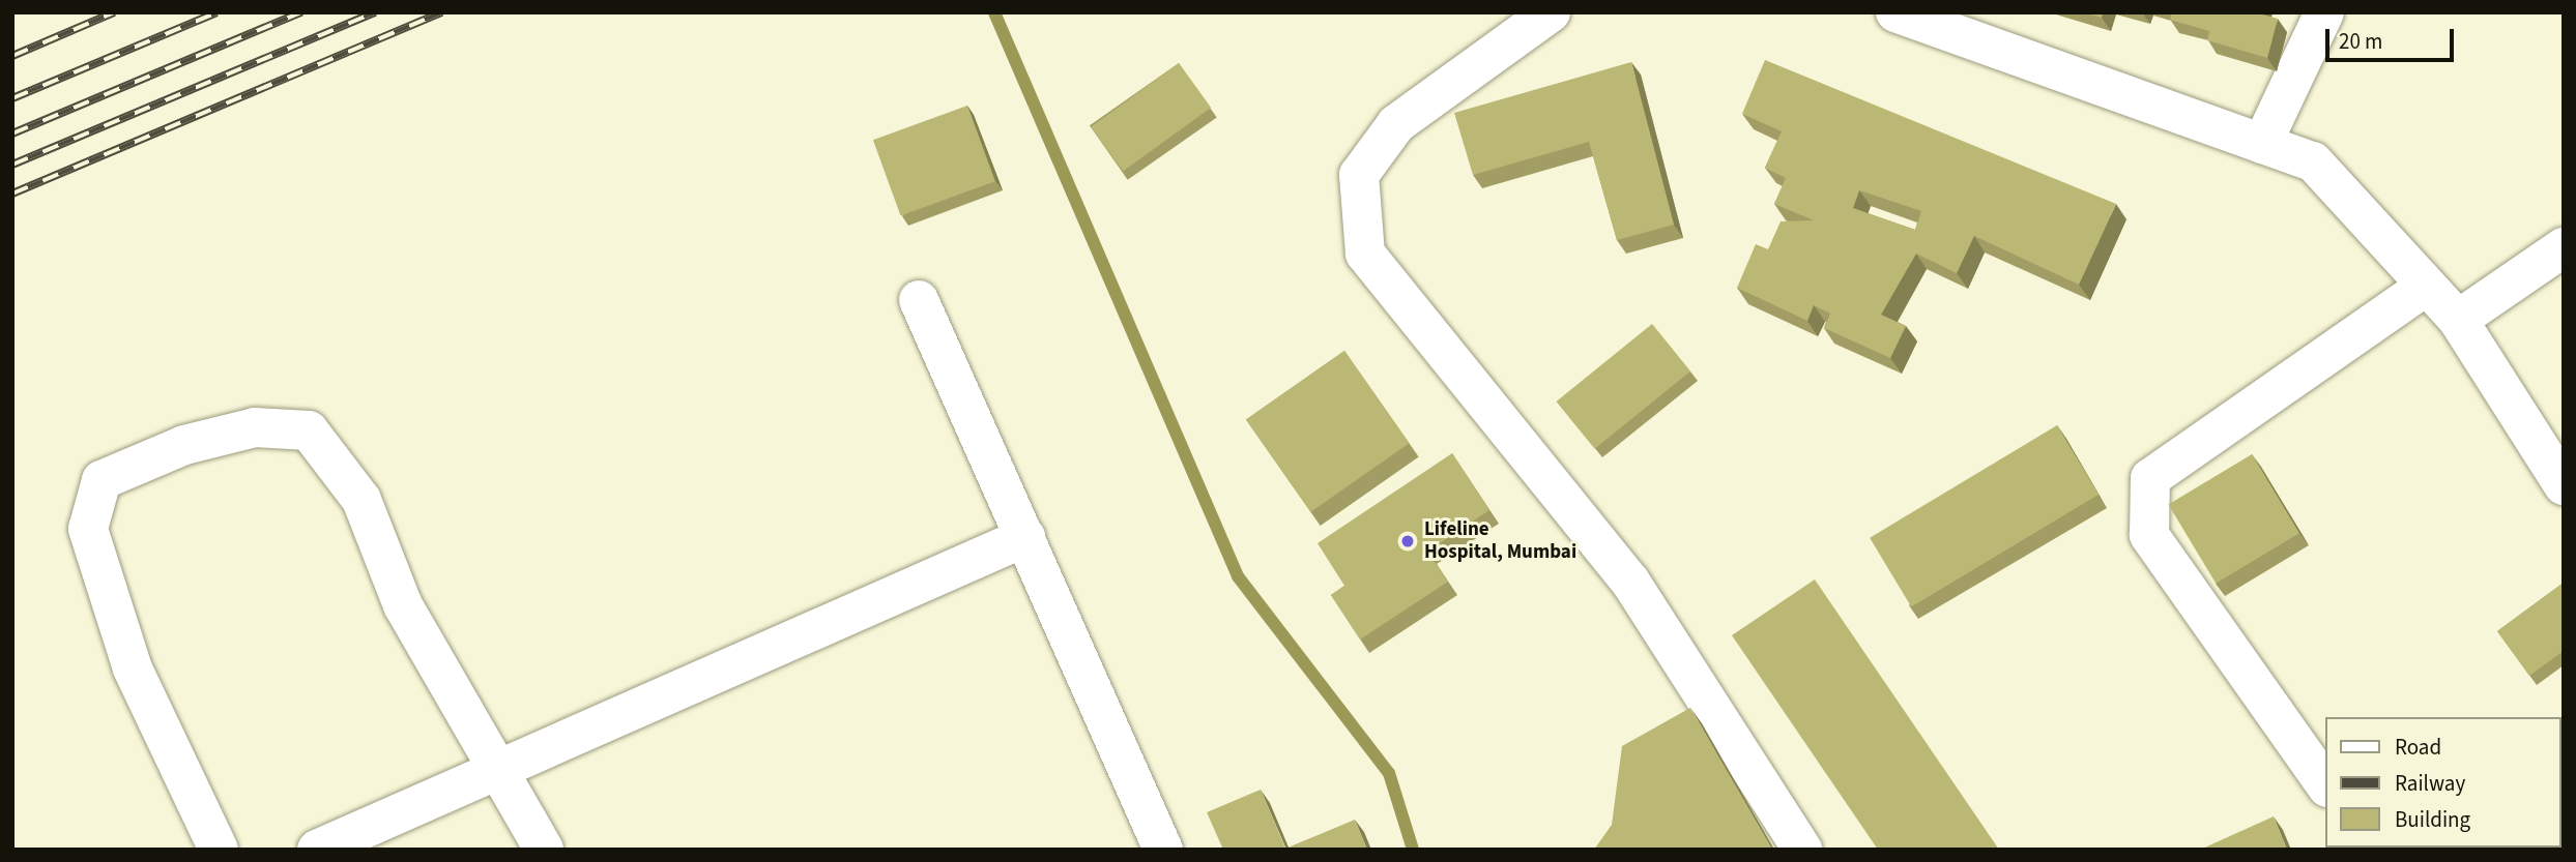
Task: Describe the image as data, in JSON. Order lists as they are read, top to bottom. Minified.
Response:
{"places":["Lifeline Hospital, Mumbai"],"legend":["Road","Railway","Building"],"scale_bar":"20 m"}
